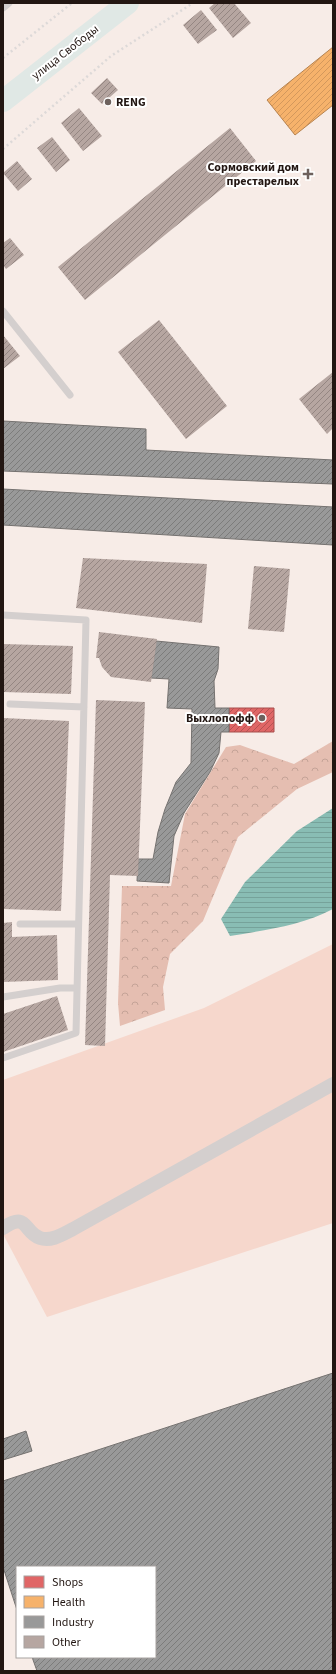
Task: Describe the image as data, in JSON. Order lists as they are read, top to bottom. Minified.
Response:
{"streets":{"main road":["улица Свободы"]},"places":{"other":["RENG","Выхлопофф"],"health":["Сормовский дом престарелых"]},"legend":["Shops","Health","Industry","Other"]}
